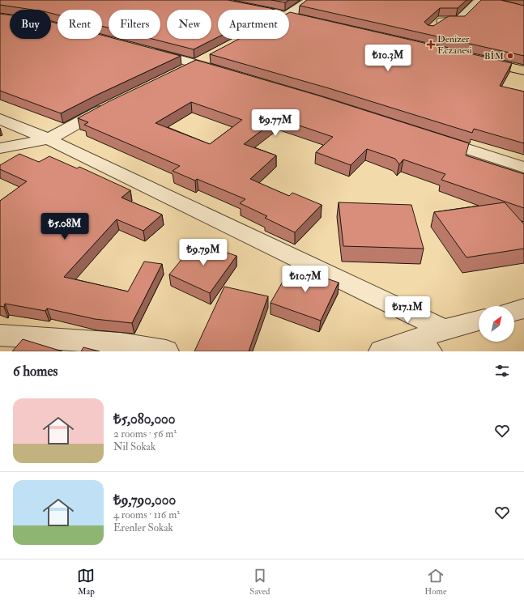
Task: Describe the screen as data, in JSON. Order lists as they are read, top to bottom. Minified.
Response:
{"places":{"health":["Denizer Eczanesi"],"other":["BİM"]},"north":"top right","page":{"chip":["Buy","Rent","Filters","New","Apartment"],"price":["₺10.3M","₺9.77M","₺5.08M","₺9.79M","₺10.7M","₺17.1M"],"heading":"6 homes","list":[{"name":"₺5,080,000","note":"2 rooms · 56 m² · Nil Sokak"},{"name":"₺9,790,000","note":"4 rooms · 116 m² · Erenler Sokak"}],"tabs":["Map","Saved","Home"]}}
